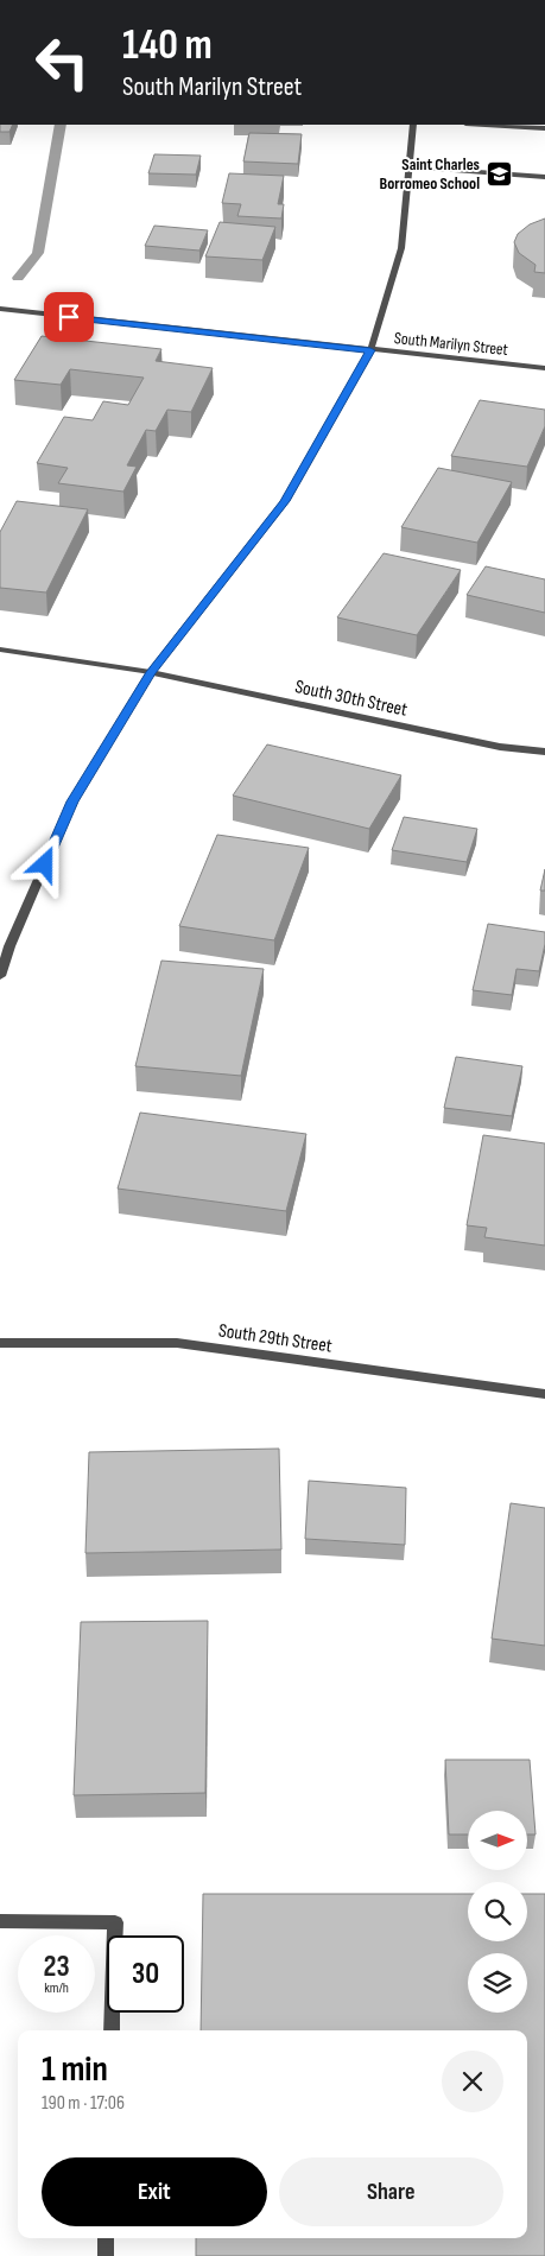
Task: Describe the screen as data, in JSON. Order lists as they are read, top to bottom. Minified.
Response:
{"streets":{"street":["South Marilyn Street","South 30th Street","South 29th Street"]},"places":{"school or university":["Saint Charles Borromeo School"]},"north":"right","page":{"turn":["140 m","South Marilyn Street"],"speed":"23 km/h","limit":"30","heading":["1 min","190 m · 17:06"],"buttons":["Exit","Share"]}}
